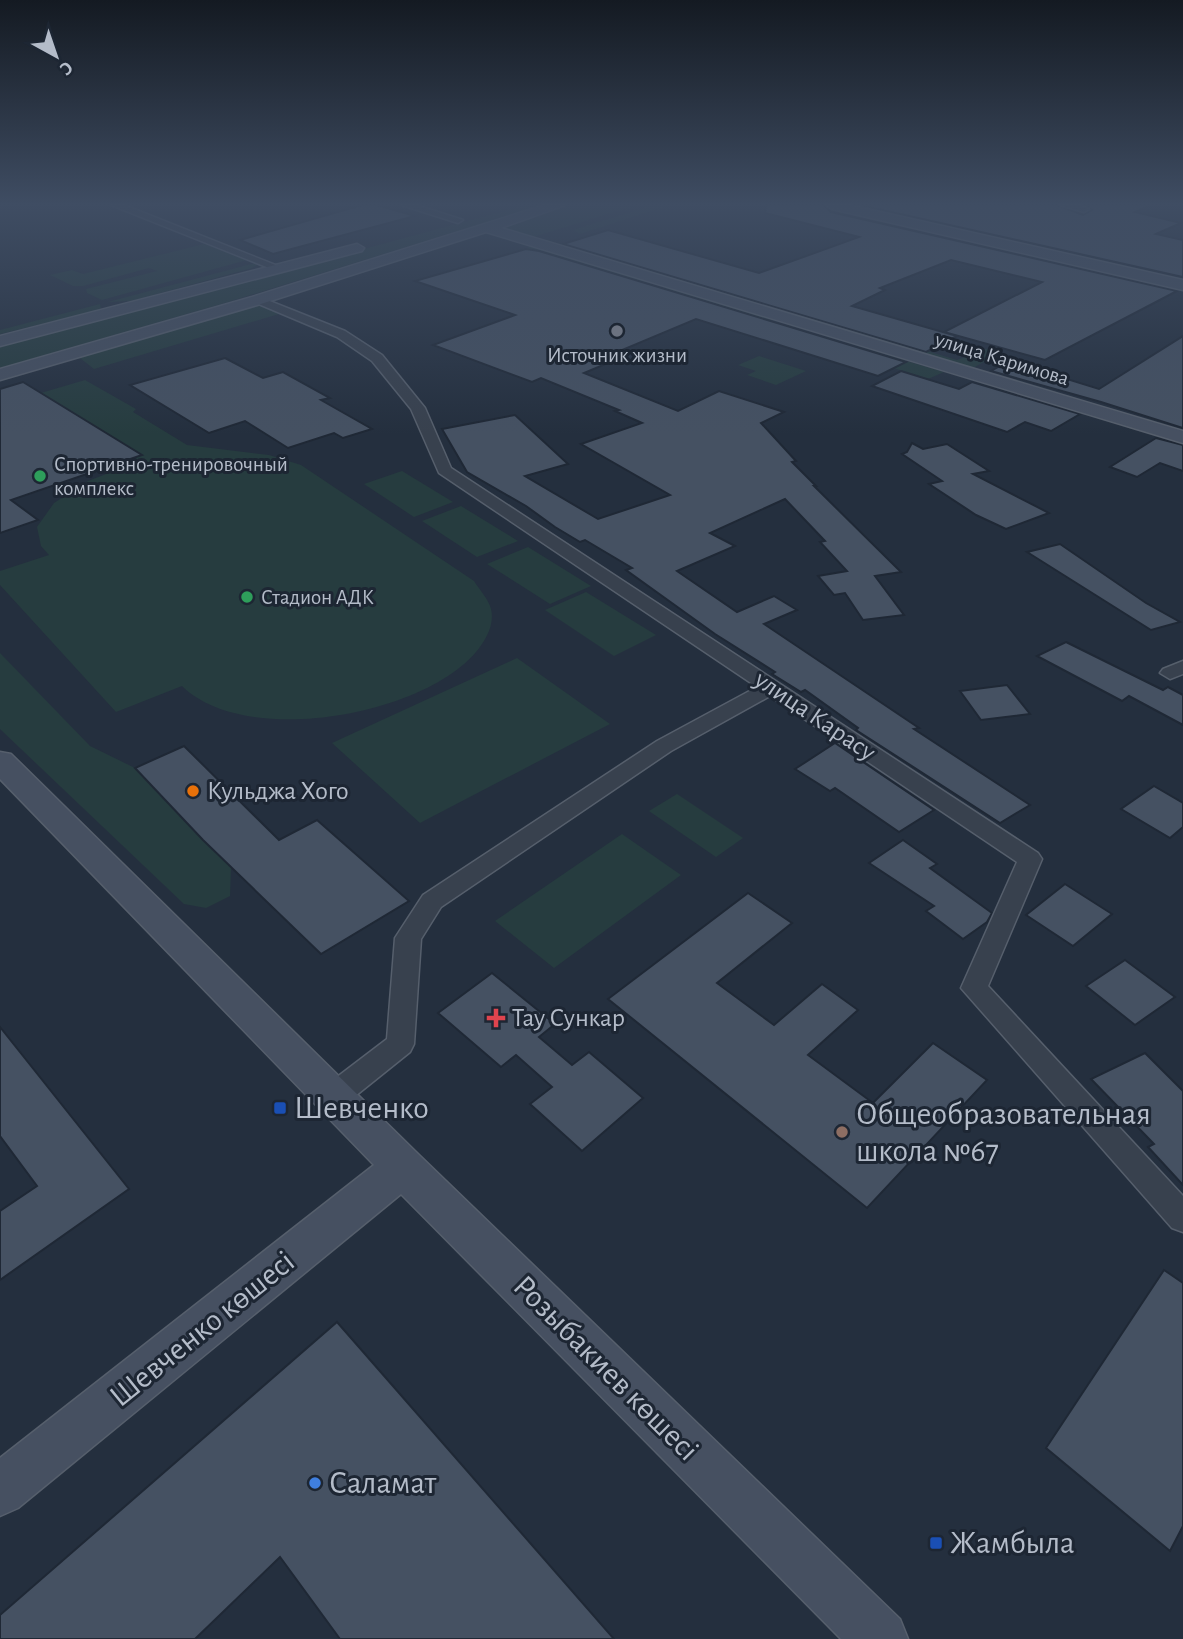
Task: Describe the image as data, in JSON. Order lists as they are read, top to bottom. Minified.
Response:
{"streets":{"main road":["улица Каримова","Шевченко көшесі","Розыбакиев көшесі"],"street":["улица Карасу"]},"crossings":[["Шевченко көшесі","Розыбакиев көшесі"]],"places":{"other":["Источник жизни","Спортивно-тренировочный комплекс","Стадион АДК","Кульджа Хого","Общеобразовательная школа №67","Саламат"],"health":["Тау Сункар"],"transit":["Шевченко","Жамбыла"]},"north":"bottom right"}
